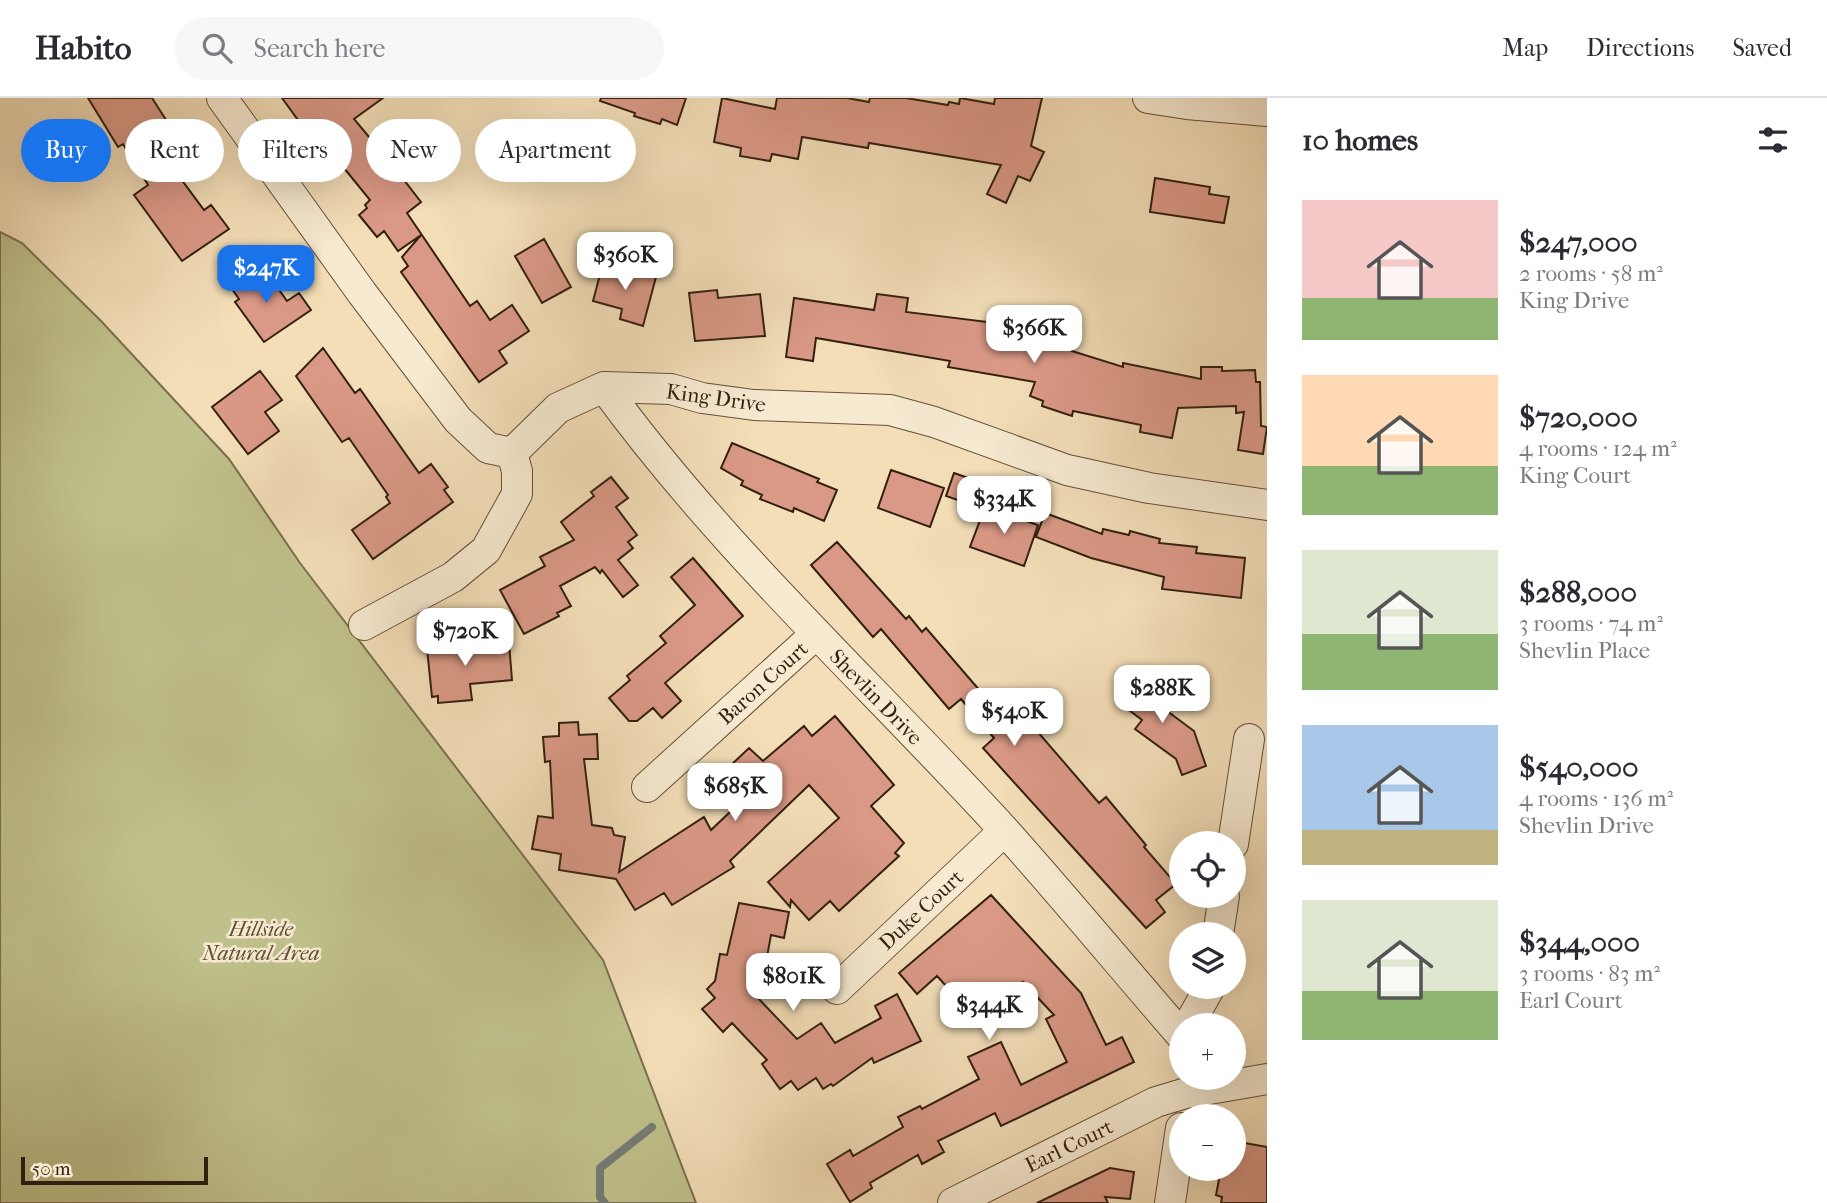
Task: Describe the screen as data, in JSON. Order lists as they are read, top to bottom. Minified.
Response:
{"streets":{"street":["King Drive","Baron Court","Shevlin Drive","Duke Court","Earl Court"]},"crossings":[["King Drive","Shevlin Drive"],["Baron Court","Shevlin Drive"],["Shevlin Drive","Duke Court"]],"parks":["Hillside Natural Area"],"scale_bar":"50 m","page":{"header":"Habito","search":"Search here","nav":["Map","Directions","Saved"],"heading":"10 homes","chip":["Buy","Rent","Filters","New","Apartment"],"list":[{"name":"$247,000","note":"2 rooms · 58 m² · King Drive"},{"name":"$720,000","note":"4 rooms · 124 m² · King Court"},{"name":"$288,000","note":"3 rooms · 74 m² · Shevlin Place"},{"name":"$540,000","note":"4 rooms · 136 m² · Shevlin Drive"},{"name":"$344,000","note":"3 rooms · 83 m² · Earl Court"}],"price":["$360K","$247K","$366K","$334K","$720K","$288K","$540K","$685K","$801K","$344K"],"map_buttons":["+","−"],"scale":"50 m"}}
